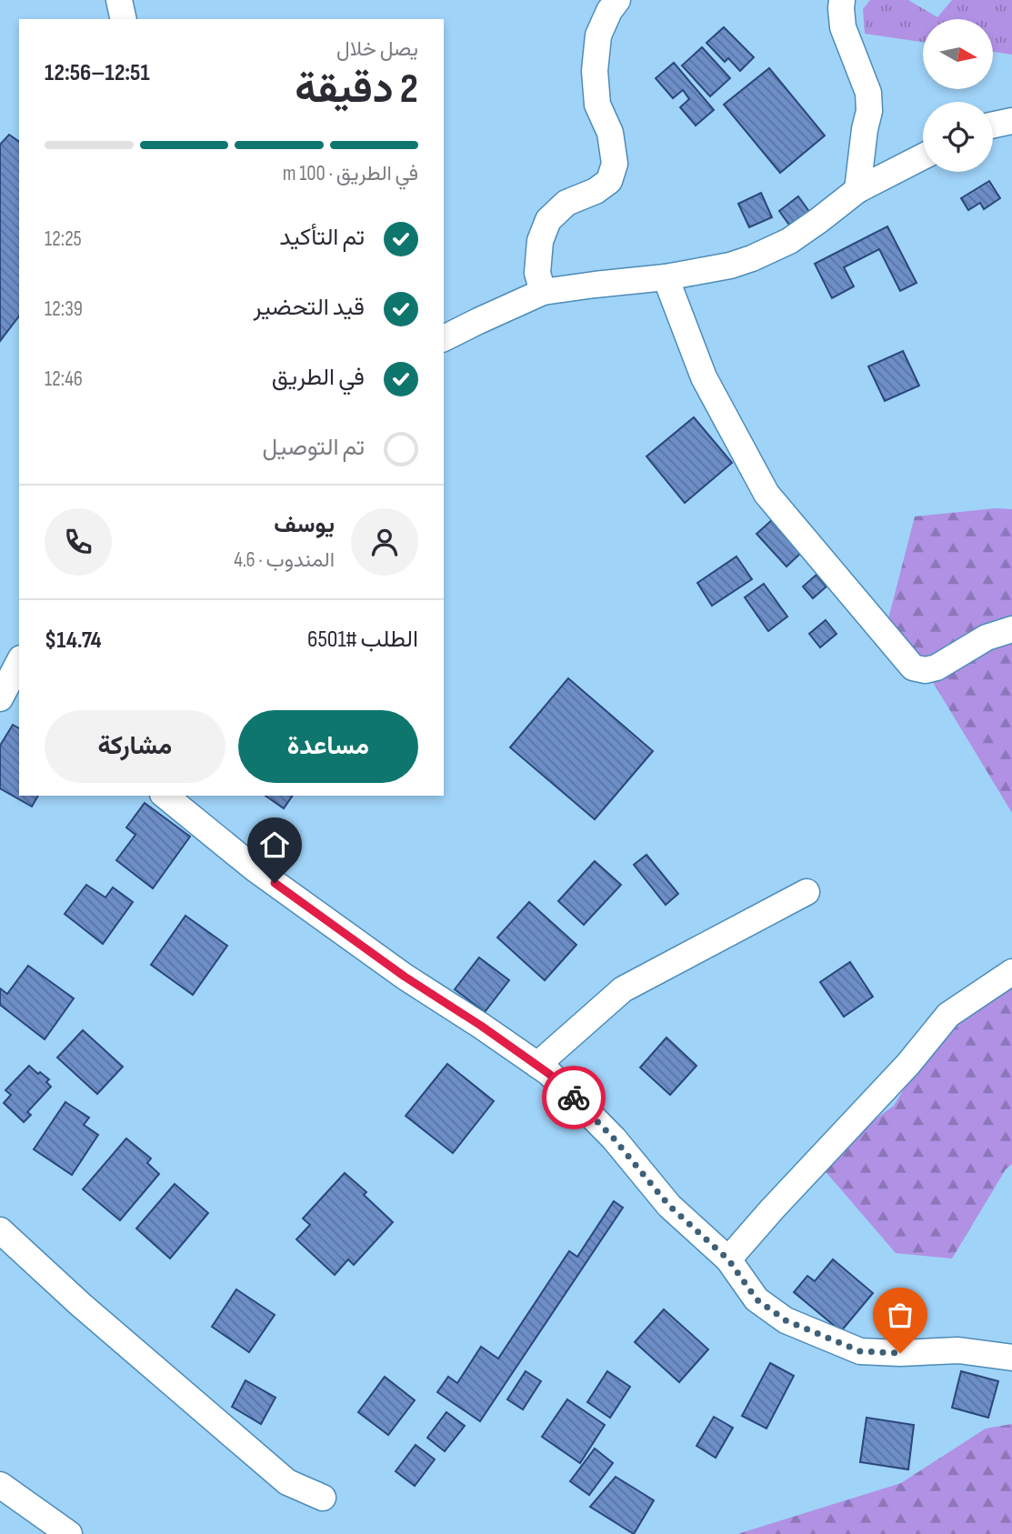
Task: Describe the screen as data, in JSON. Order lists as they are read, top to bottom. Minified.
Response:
{"north":"right","page":{"heading":["2 دقيقة","يصل خلال","12:51–12:56"],"panel":["يوسف","المندوب · 4.6","الطلب #6501","$14.74"],"bar":"في الطريق · 100 m","list":[["تم التأكيد","12:25"],["قيد التحضير","12:39"],["في الطريق","12:46"],"تم التوصيل"],"buttons":["مساعدة","مشاركة"]}}
